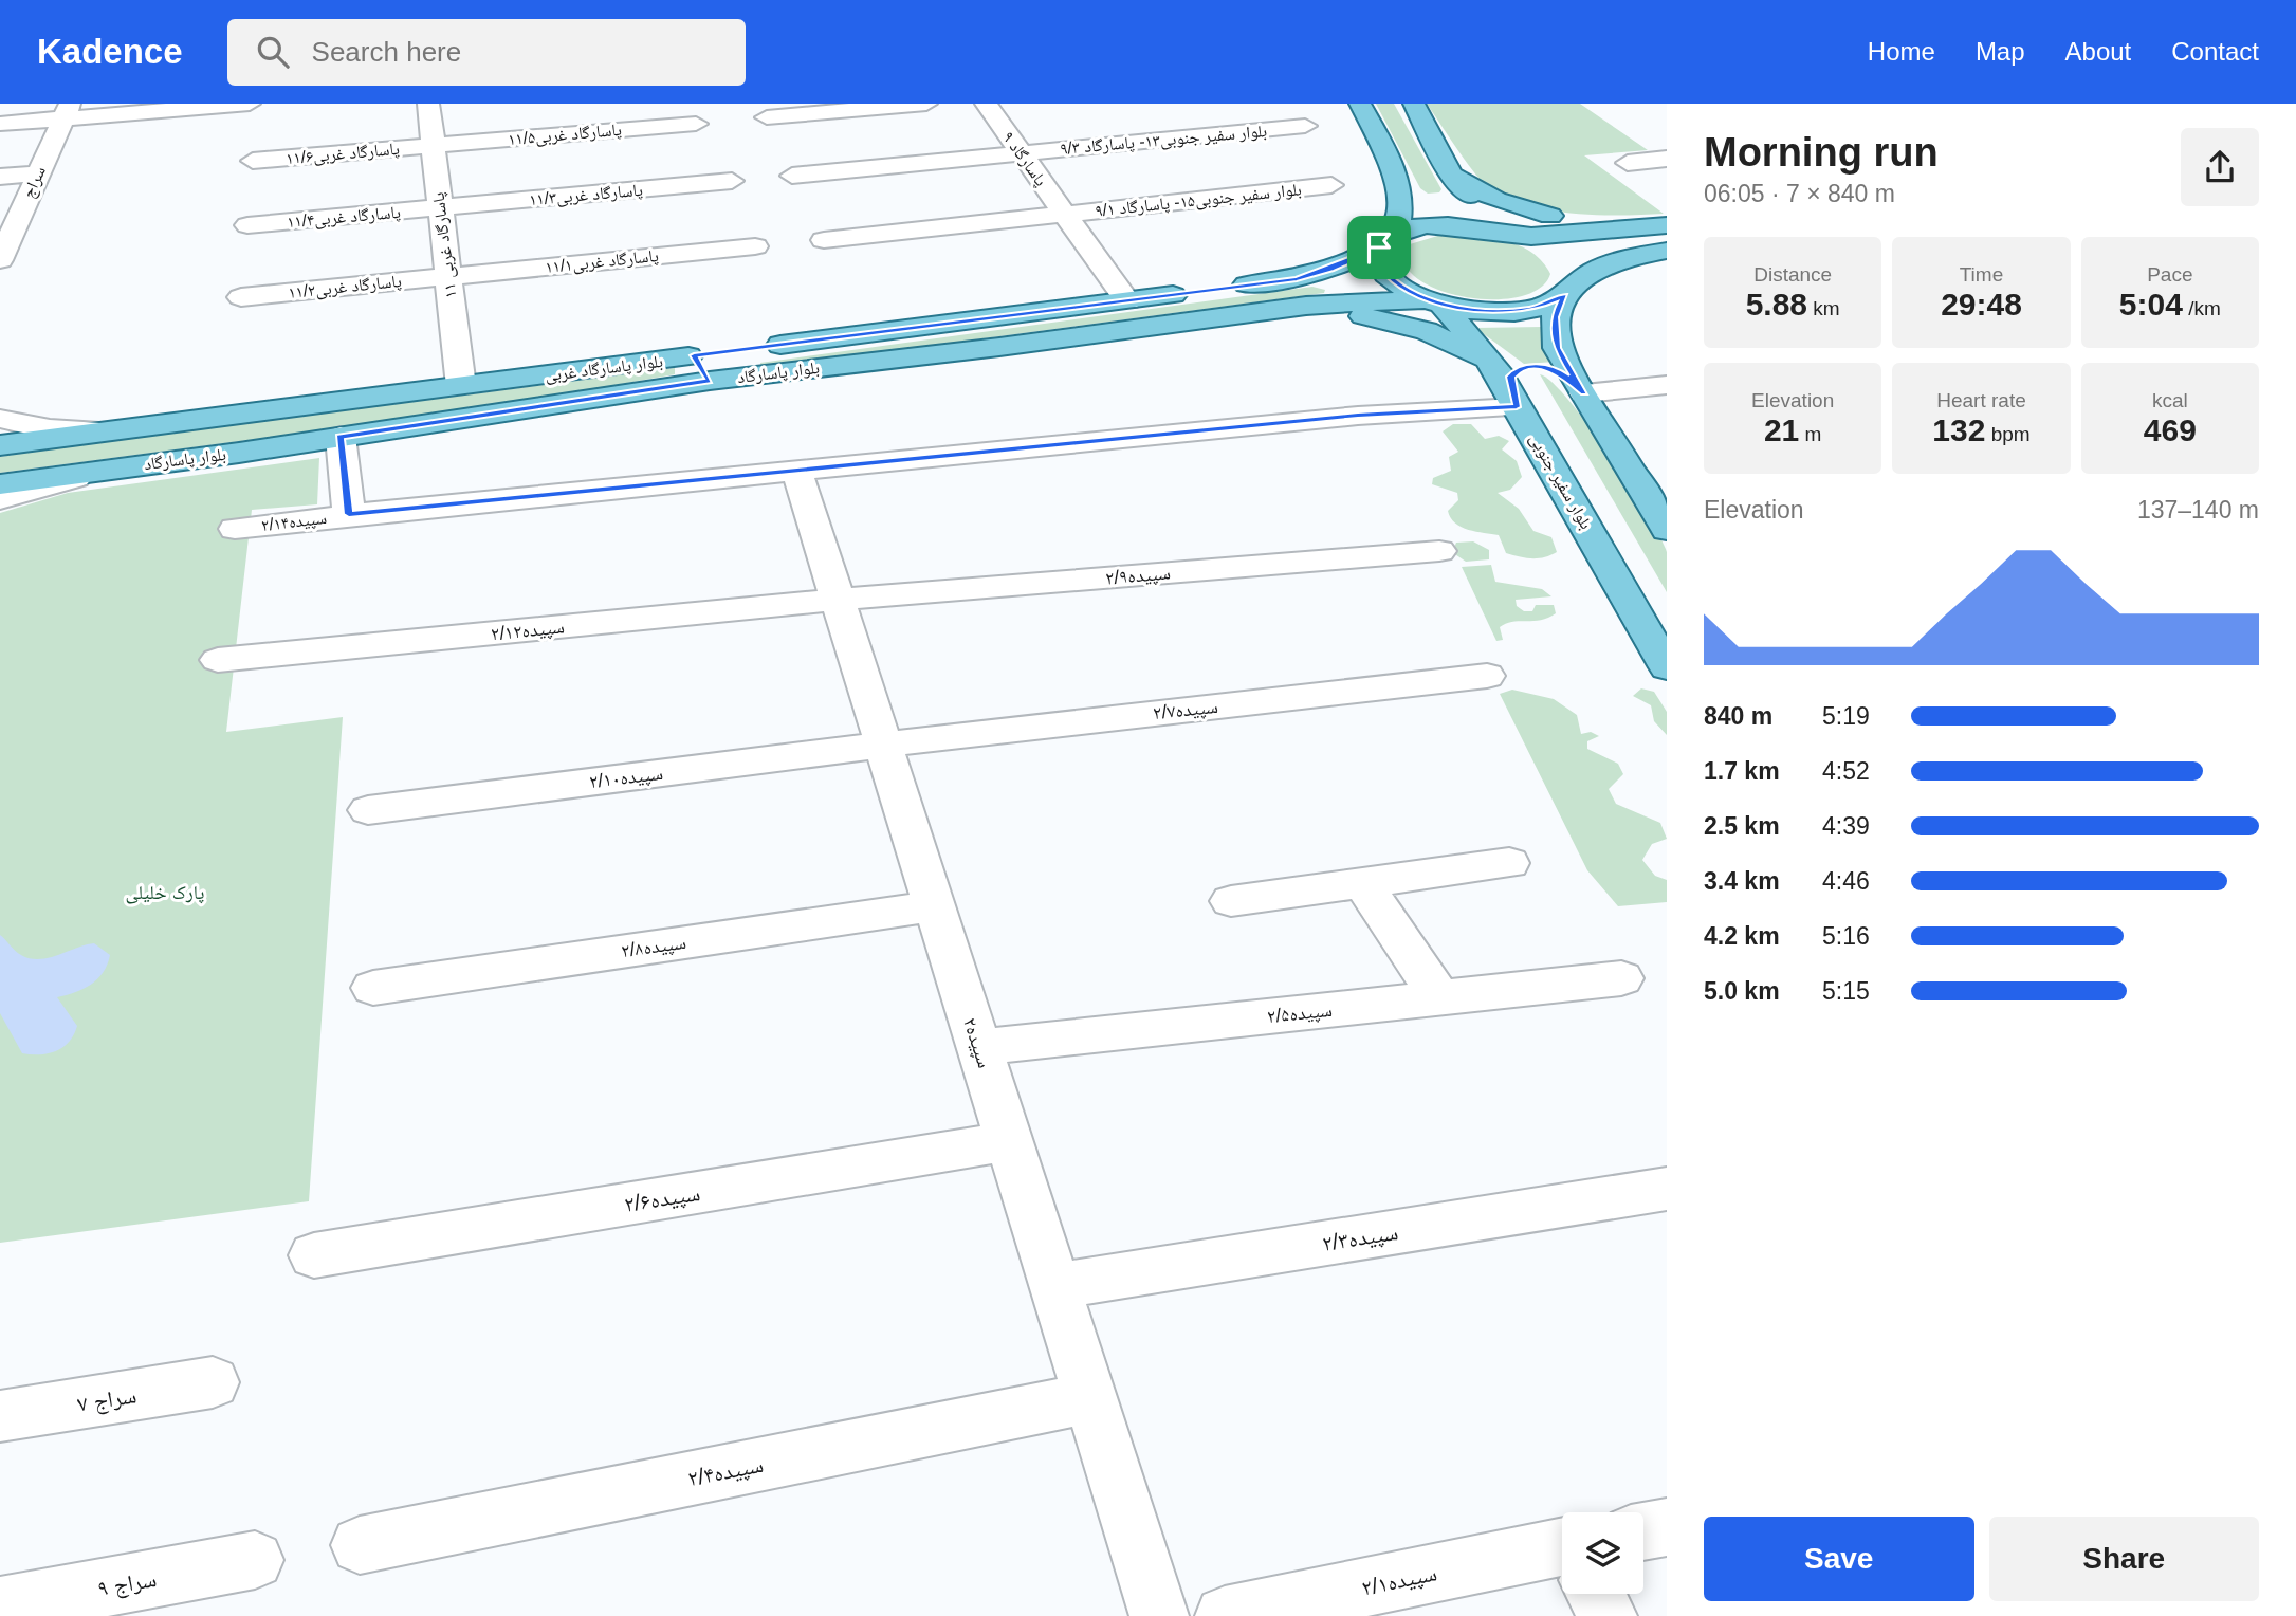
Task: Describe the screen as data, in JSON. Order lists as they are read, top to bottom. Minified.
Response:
{"streets":{"main road":["بلوار پاسارگاد غربی","بلوار پاسارگاد","بلوار سفیر جنوبی"],"street":["پاسارگاد غربی۱۱/۵","بلوار سفیر جنوبی۱۳- پاسارگاد ۹/۳","پاسارگاد غربی۱۱/۶","پاسارگاد ۹","سراج","پاسارگاد غربی۱۱/۳","بلوار سفیر جنوبی۱۵- پاسارگاد ۹/۱","پاسارگاد غربی۱۱/۴","پاسارگاد غربی ۱۱","پاسارگاد غربی۱۱/۱","پاسارگاد غربی۱۱/۲","سپیده۲/۱۴","سپیده۲/۹","سپیده۲/۱۲","سپیده۲/۷","سپیده۲/۱۰","سپیده۲/۸","سپیده۲/۵","سپیده۲","سپیده۲/۶","سپیده۲/۳","سراج ۷","سپیده۲/۴","سپیده۲/۱","سراج ۹"]},"crossings":[["پاسارگاد غربی۱۱/۵","پاسارگاد غربی۱۱/۶"],["پاسارگاد غربی۱۱/۵","پاسارگاد غربی ۱۱"],["بلوار سفیر جنوبی۱۳- پاسارگاد ۹/۳","پاسارگاد ۹"],["پاسارگاد غربی۱۱/۶","پاسارگاد غربی ۱۱"],["پاسارگاد ۹","بلوار سفیر جنوبی۱۵- پاسارگاد ۹/۱"],["پاسارگاد ۹","بلوار پاسارگاد غربی"],["پاسارگاد غربی۱۱/۳","پاسارگاد غربی۱۱/۴"],["پاسارگاد غربی۱۱/۳","پاسارگاد غربی ۱۱"],["پاسارگاد غربی۱۱/۴","پاسارگاد غربی ۱۱"],["پاسارگاد غربی ۱۱","پاسارگاد غربی۱۱/۱"],["پاسارگاد غربی ۱۱","پاسارگاد غربی۱۱/۲"],["پاسارگاد غربی ۱۱","بلوار پاسارگاد غربی"],["پاسارگاد غربی۱۱/۱","پاسارگاد غربی۱۱/۲"],["بلوار پاسارگاد","بلوار سفیر جنوبی"],["بلوار سفیر جنوبی","سپیده۲/۱۴"],["سپیده۲/۱۴","سپیده۲"],["سپیده۲/۹","سپیده۲/۱۲"],["سپیده۲/۹","سپیده۲"],["سپیده۲/۱۲","سپیده۲"],["سپیده۲/۷","سپیده۲/۱۰"],["سپیده۲/۷","سپیده۲"],["سپیده۲/۱۰","سپیده۲"],["سپیده۲/۸","سپیده۲"],["سپیده۲/۵","سپیده۲"],["سپیده۲","سپیده۲/۶"],["سپیده۲","سپیده۲/۳"],["سپیده۲","سپیده۲/۴"]],"parks":["پارک خلیلی"],"page":{"header":"Kadence","search":"Search here","nav":["Home","Map","About","Contact"],"heading":["Morning run","06:05 · 7 × 840 m"],"stats":[["Distance","5.88 km"],["Time","29:48"],["Pace","5:04 /km"],["Elevation","21 m"],["Heart rate","132 bpm"],["kcal","469"]],"chart":["Elevation","137–140 m"],"list":[{"name":"840 m","note":"5:19"},{"name":"1.7 km","note":"4:52"},{"name":"2.5 km","note":"4:39"},{"name":"3.4 km","note":"4:46"},{"name":"4.2 km","note":"5:16"},{"name":"5.0 km","note":"5:15"}],"buttons":["Save","Share"]}}
